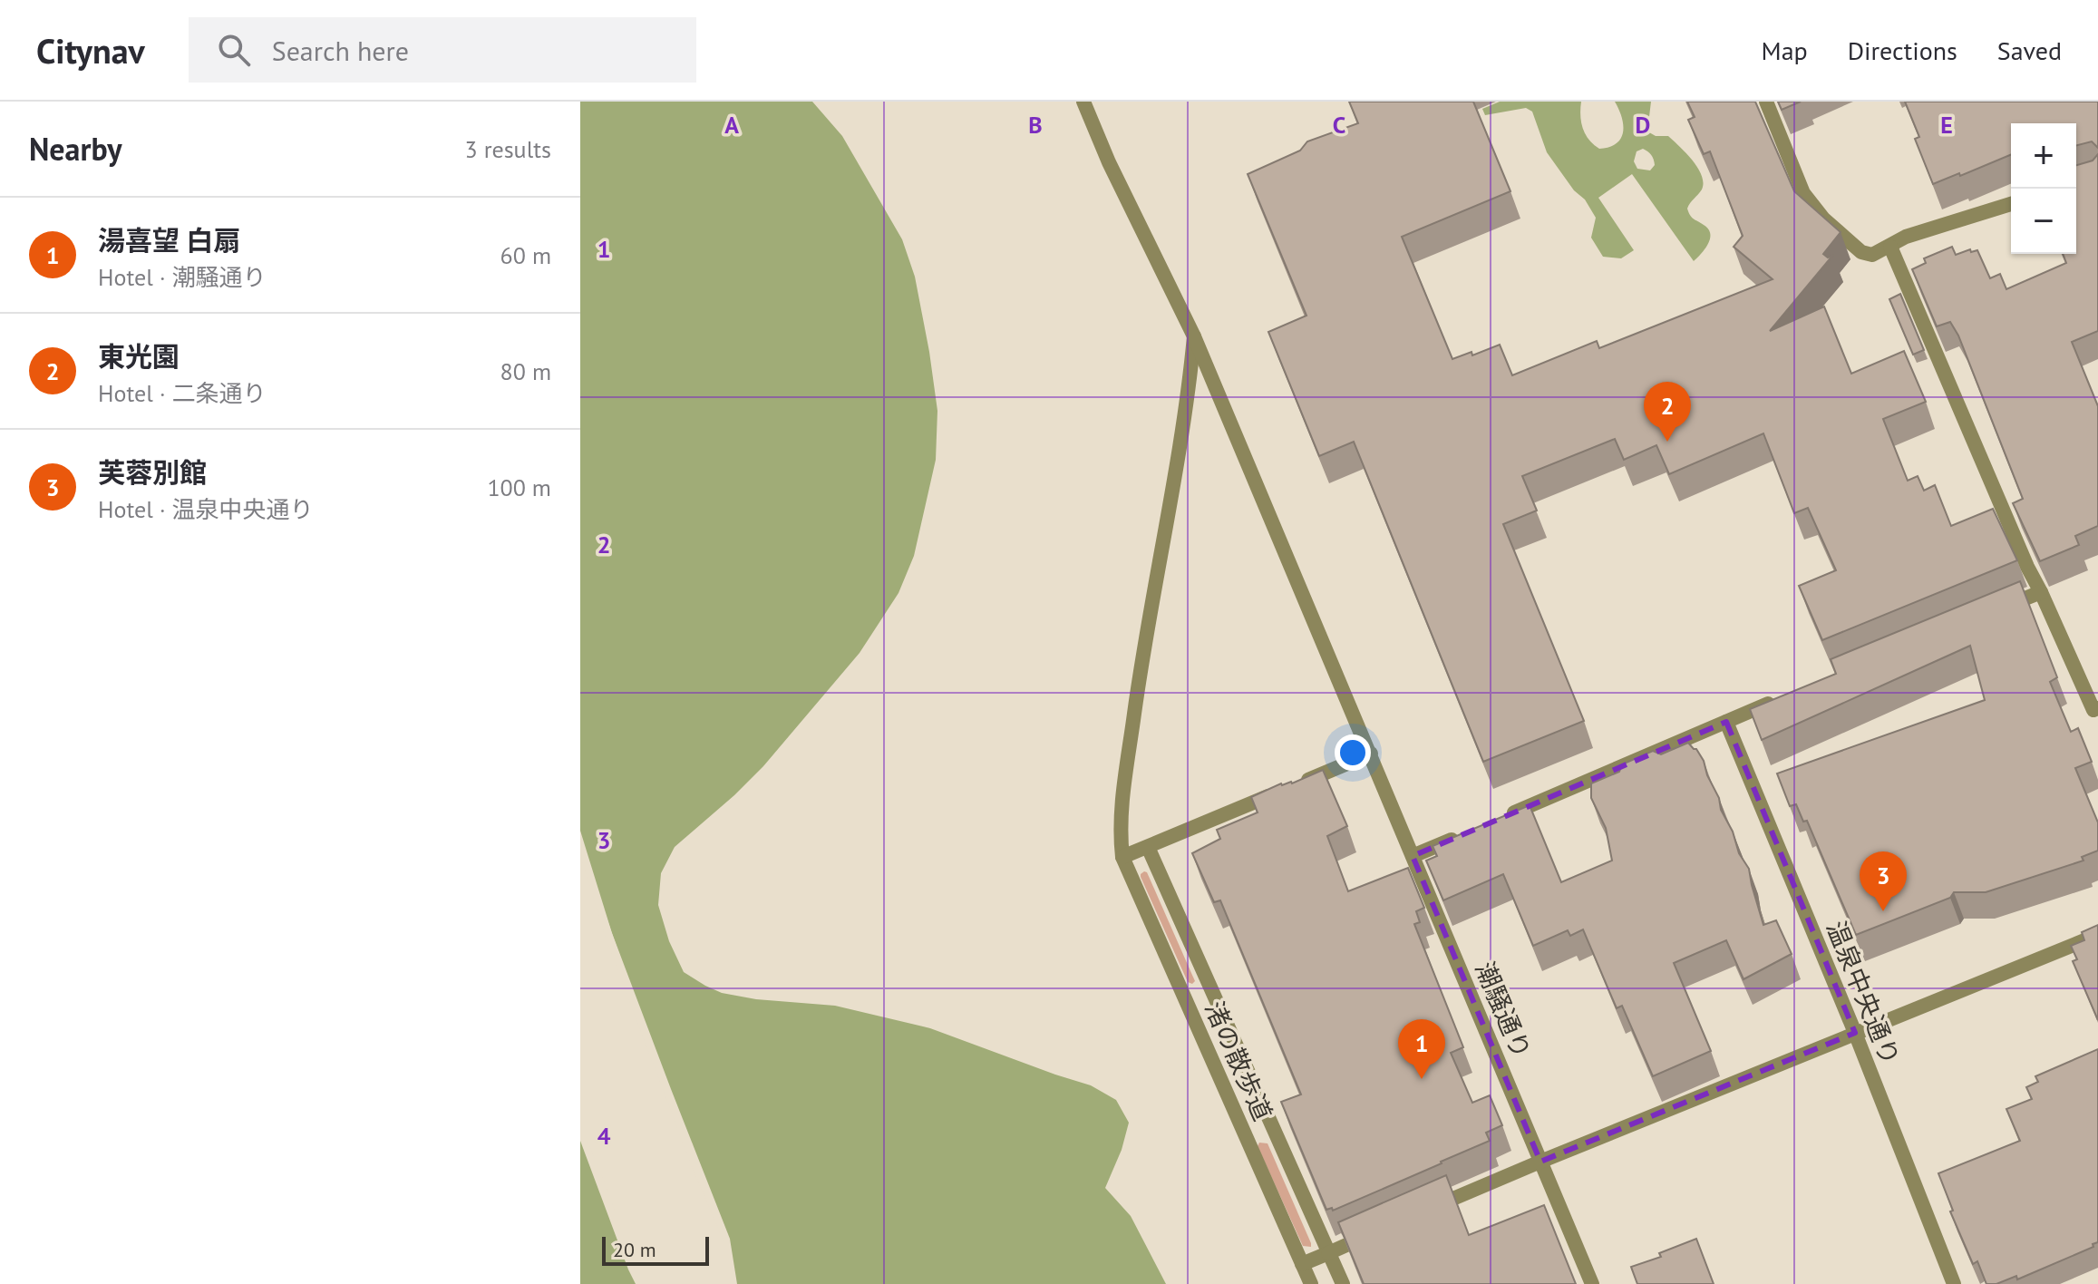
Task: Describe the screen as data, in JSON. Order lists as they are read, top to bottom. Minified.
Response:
{"streets":{"street":["温泉中央通り","潮騒通り","渚の散歩道"]},"scale_bar":"20 m","page":{"header":"Citynav","search":"Search here","nav":["Map","Directions","Saved"],"heading":["Nearby","3 results"],"map_buttons":["+","−"],"list":[{"mark":"1","name":"湯喜望 白扇","note":"Hotel · 潮騒通り","value":"60 m"},{"mark":"2","name":"東光園","note":"Hotel · 二条通り","value":"80 m"},{"mark":"3","name":"芙蓉別館","note":"Hotel · 温泉中央通り","value":"100 m"}],"pins":["2","3","1"],"scale":"20 m"},"grid":{"columns":["A","B","C","D","E"],"rows":["1","2","3","4"]}}
